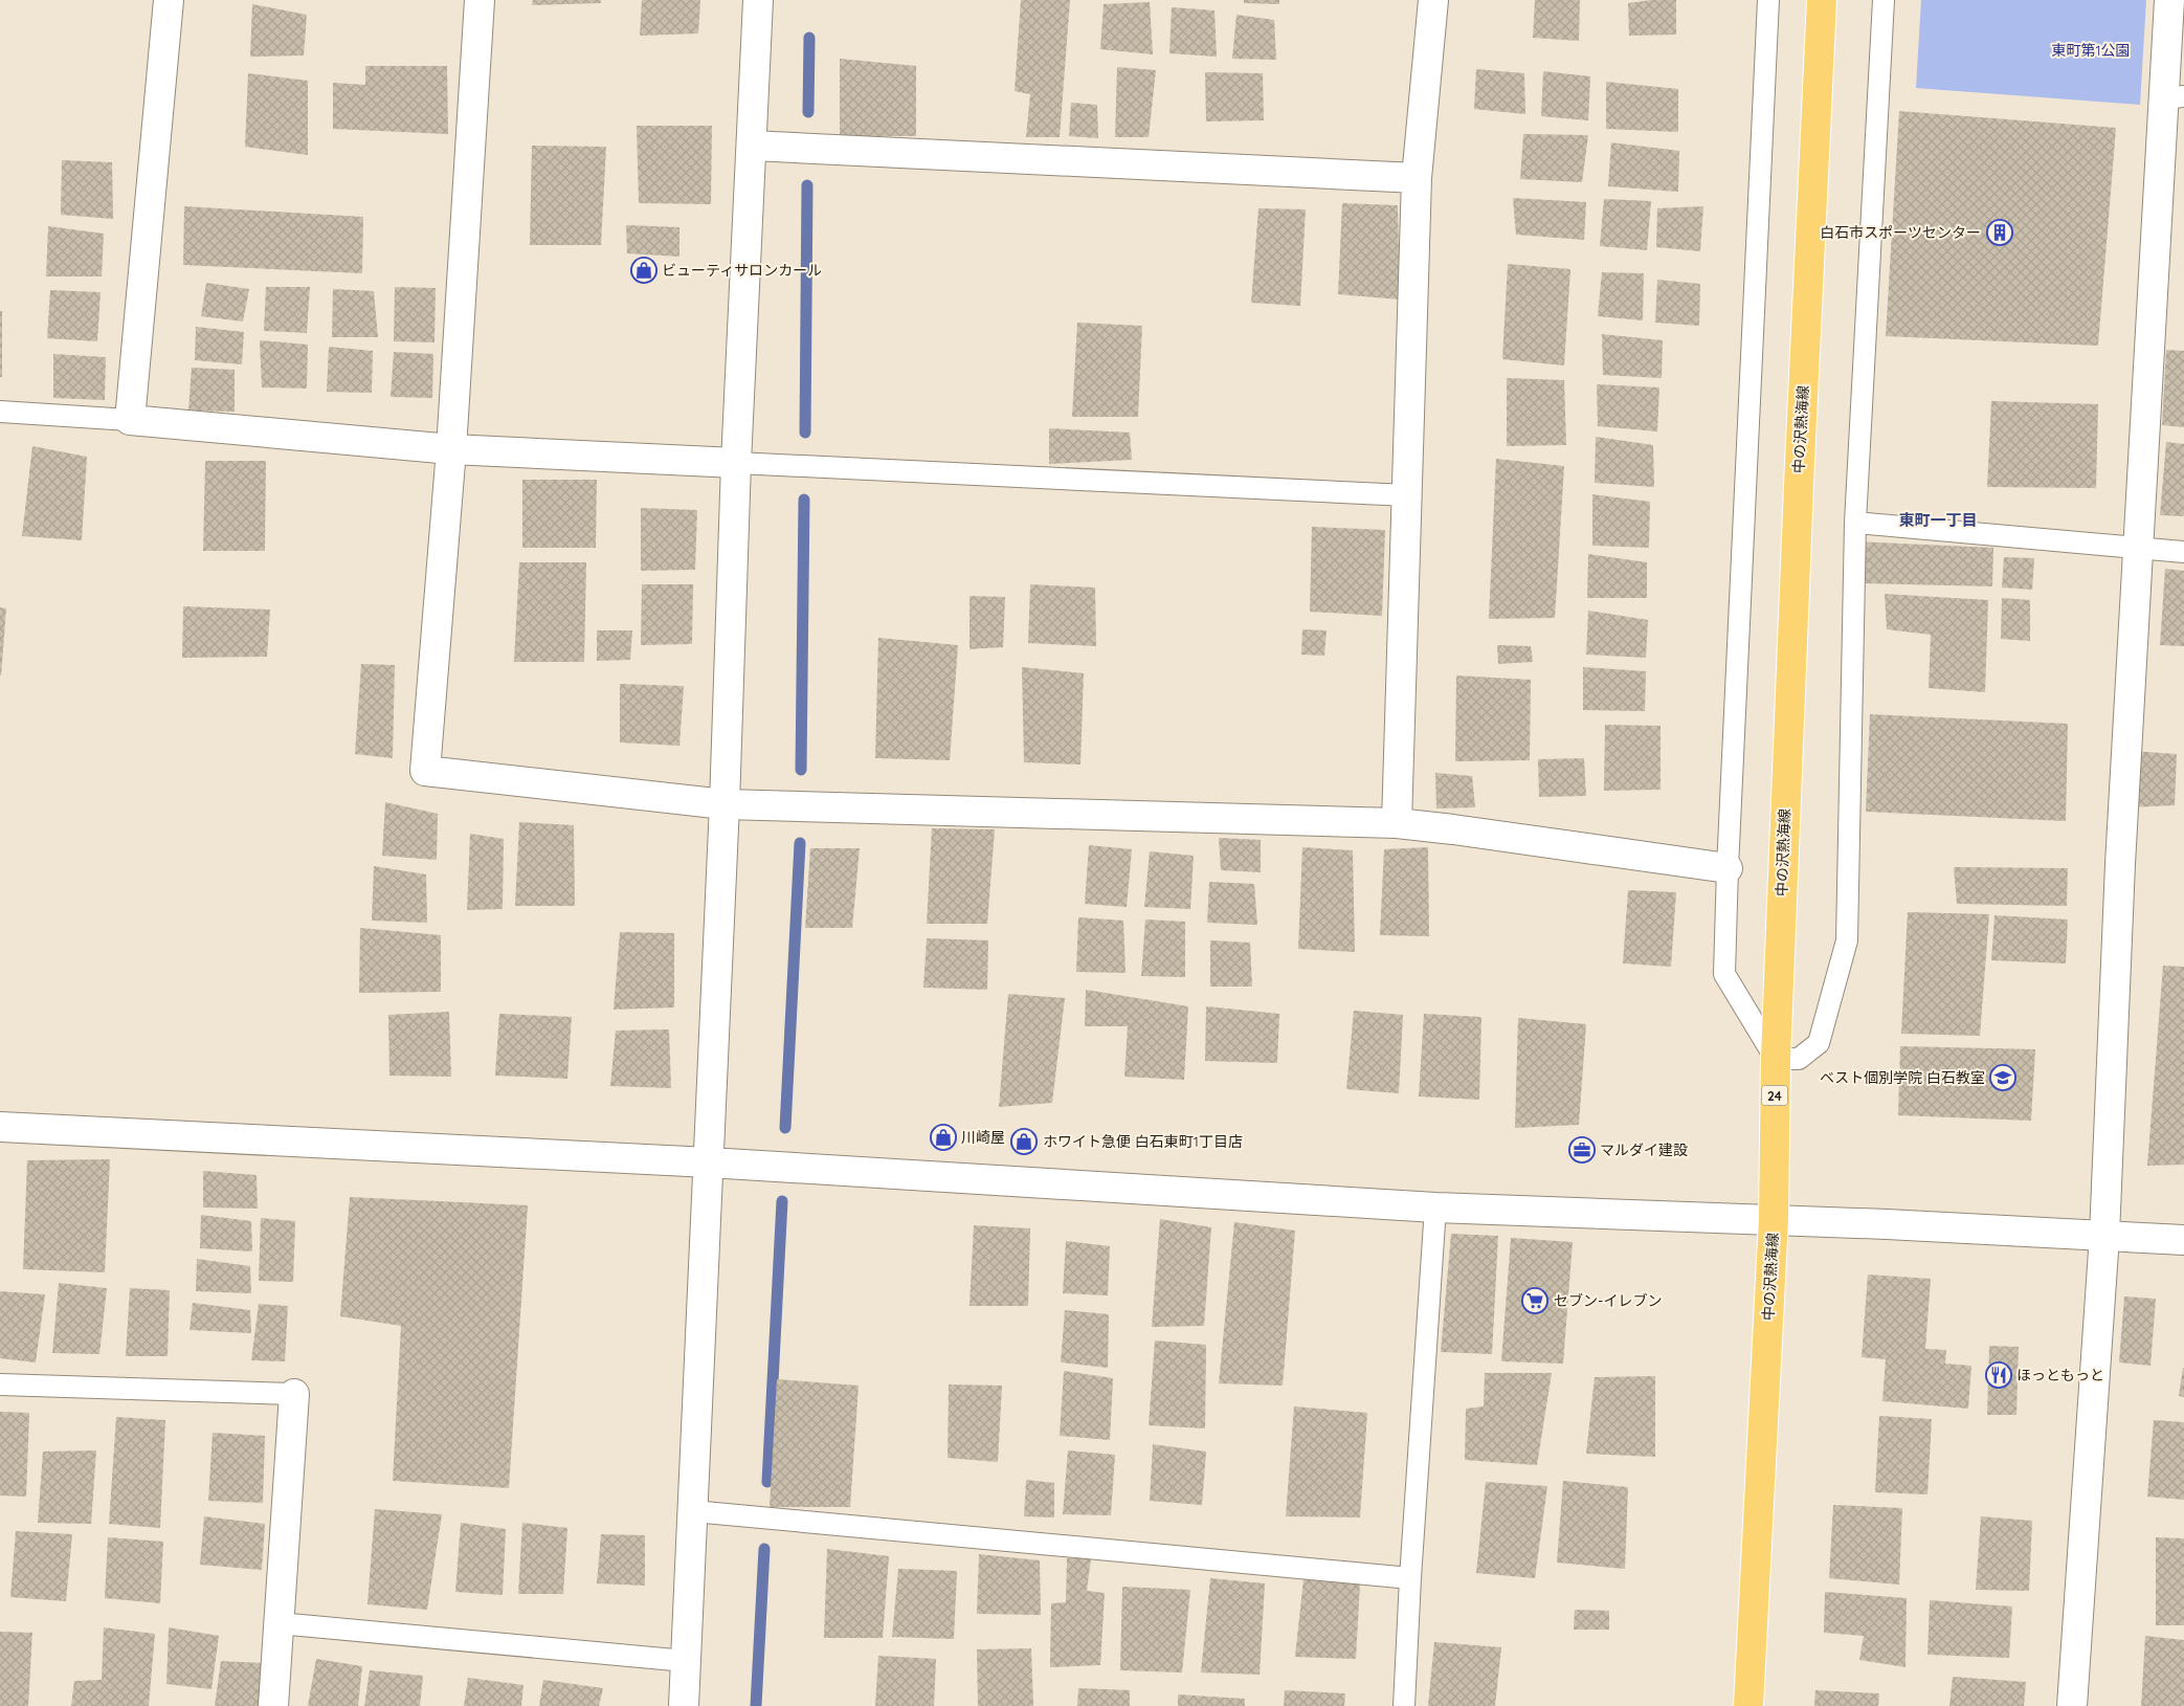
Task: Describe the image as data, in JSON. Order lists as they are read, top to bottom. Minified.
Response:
{"streets":{"main road":["中の沢熱海線","24"]},"districts":["東町一丁目"],"parks":["東町第1公園"],"places":{"building":["白石市スポーツセンター"],"shop":["ビューティサロンカール","川崎屋","ホワイト急便 白石東町1丁目店"],"school or university":["ベスト個別学院 白石教室"],"office":["マルダイ建設"],"supermarket":["セブン-イレブン"],"restaurant":["ほっともっと"]}}
